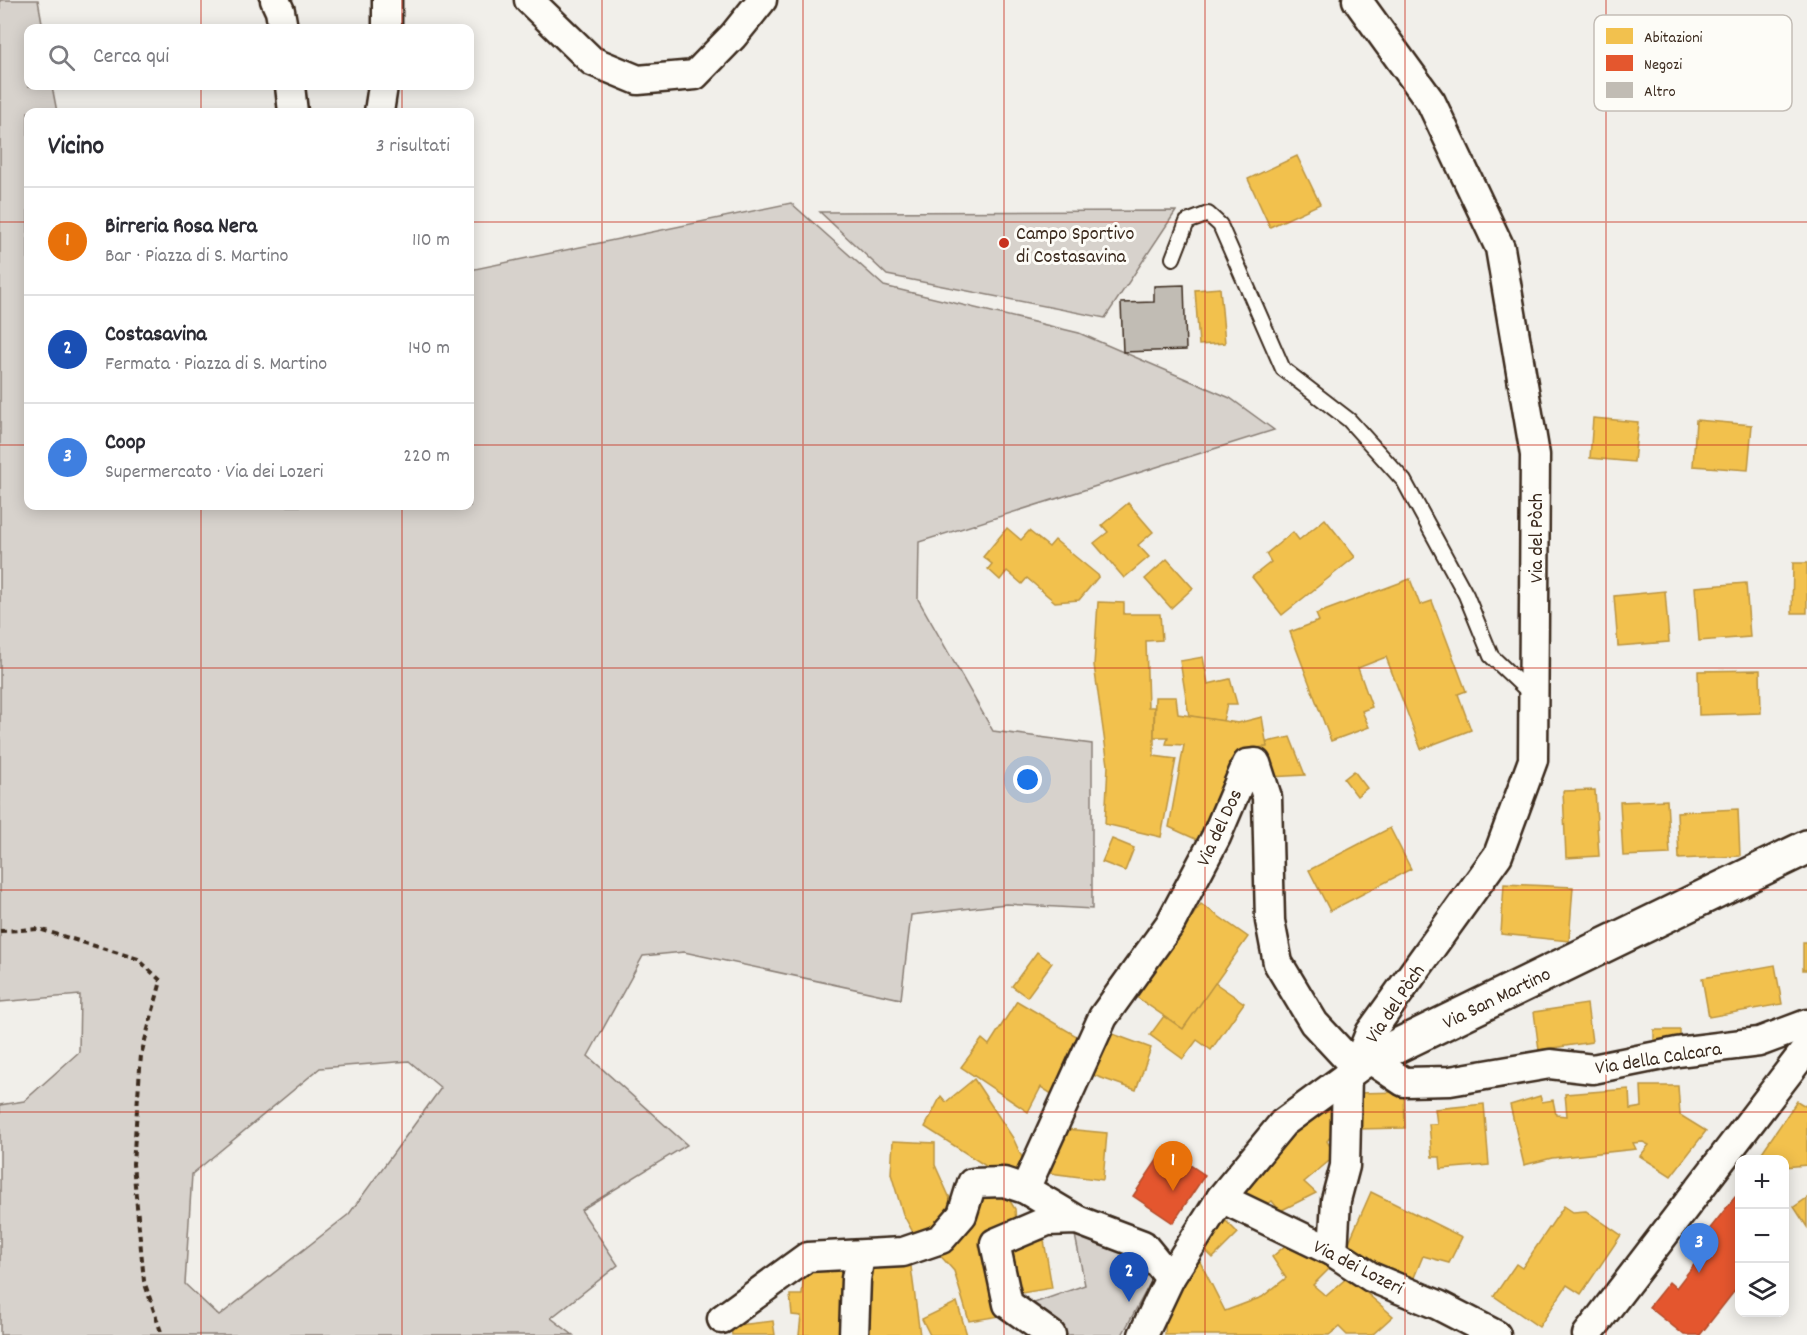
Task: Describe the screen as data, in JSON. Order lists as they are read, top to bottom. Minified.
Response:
{"streets":{"street":["Via del Pòch","Via del Dos","Via San Martino","Via della Calcara","Via dei Lozeri"]},"crossings":[["Via del Pòch","Via del Dos"],["Via del Pòch","Via San Martino"],["Via del Pòch","Via della Calcara"],["Via del Dos","Via San Martino"],["Via del Dos","Via della Calcara"],["Via San Martino","Via della Calcara"],["Via San Martino","Via dei Lozeri"]],"places":["Campo Sportivo di Costasavina"],"legend":["Abitazioni","Negozi","Altro"],"page":{"search":"Cerca qui","heading":["Vicino","3 risultati"],"list":[{"mark":"1","name":"Birreria Rosa Nera","note":"Bar · Piazza di S. Martino","value":"110 m"},{"mark":"2","name":"Costasavina","note":"Fermata · Piazza di S. Martino","value":"140 m"},{"mark":"3","name":"Coop","note":"Supermercato · Via dei Lozeri","value":"220 m"}],"pins":["1","3","2"],"map_buttons":["+","−"]}}
